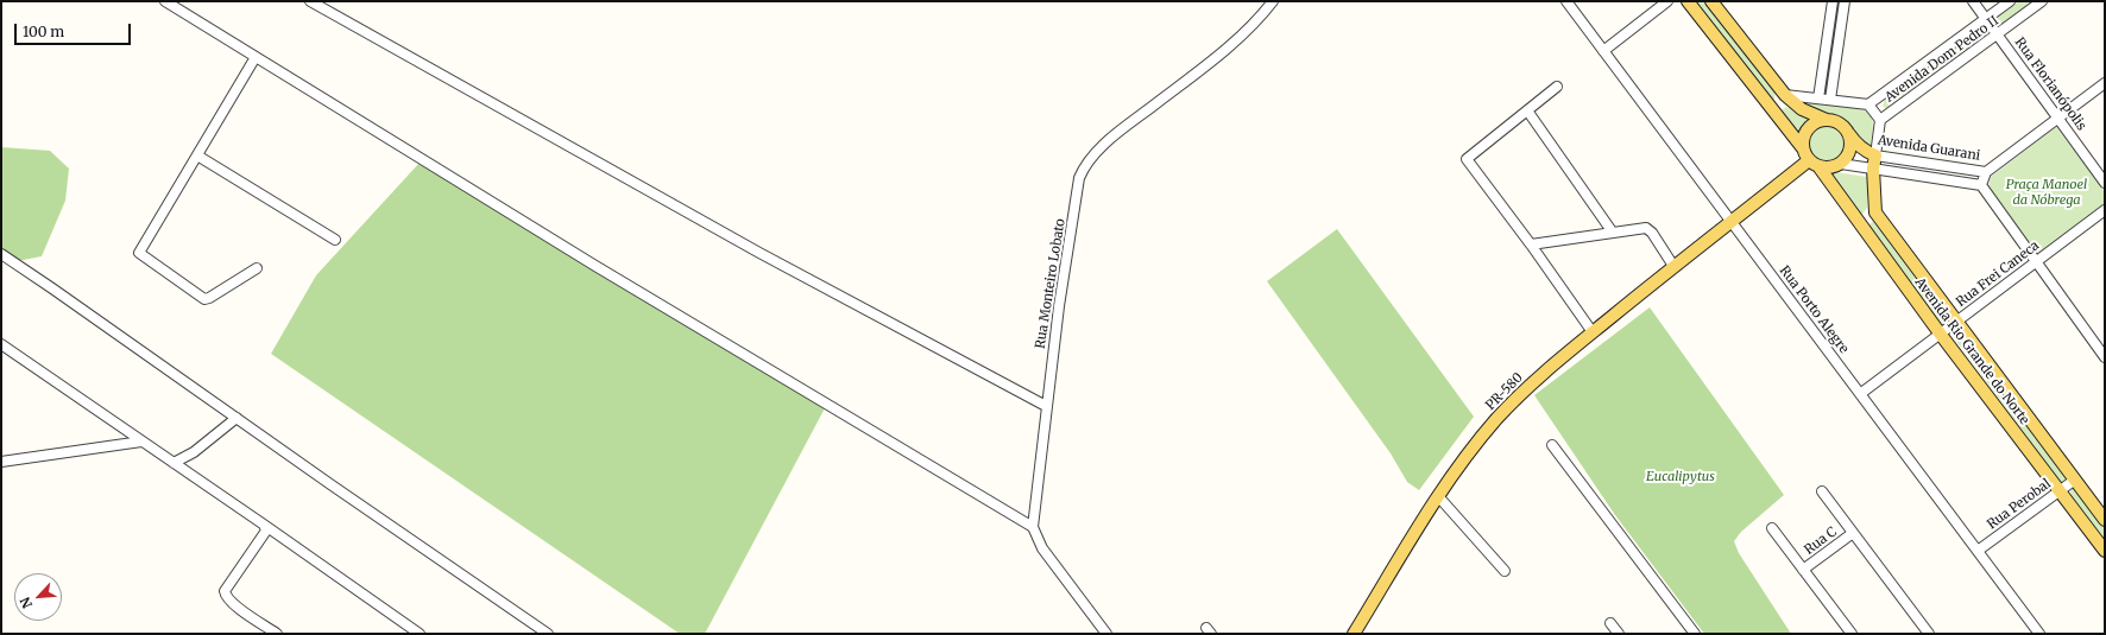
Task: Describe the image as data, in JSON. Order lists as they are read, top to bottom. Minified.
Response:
{"streets":{"main road":["Avenida Guarani","Avenida Rio Grande do Norte","PR-580"],"street":["Avenida Dom Pedro II","Rua Florianópolis","Rua Frei Caneca","Rua Monteiro Lobato","Rua Porto Alegre","Rua Perobal","Rua C"]},"crossings":[["Avenida Dom Pedro II","Rua Florianópolis"],["Avenida Guarani","Avenida Rio Grande do Norte"],["Avenida Guarani","PR-580"],["Rua Frei Caneca","Rua Porto Alegre"],["Rua Frei Caneca","Avenida Rio Grande do Norte"],["Rua Porto Alegre","PR-580"],["Rua Porto Alegre","Rua Perobal"],["Avenida Rio Grande do Norte","PR-580"],["Avenida Rio Grande do Norte","Rua Perobal"]],"parks":["Praça Manoel da Nóbrega","Eucalipytus"],"scale_bar":"100 m","north":"bottom left"}
